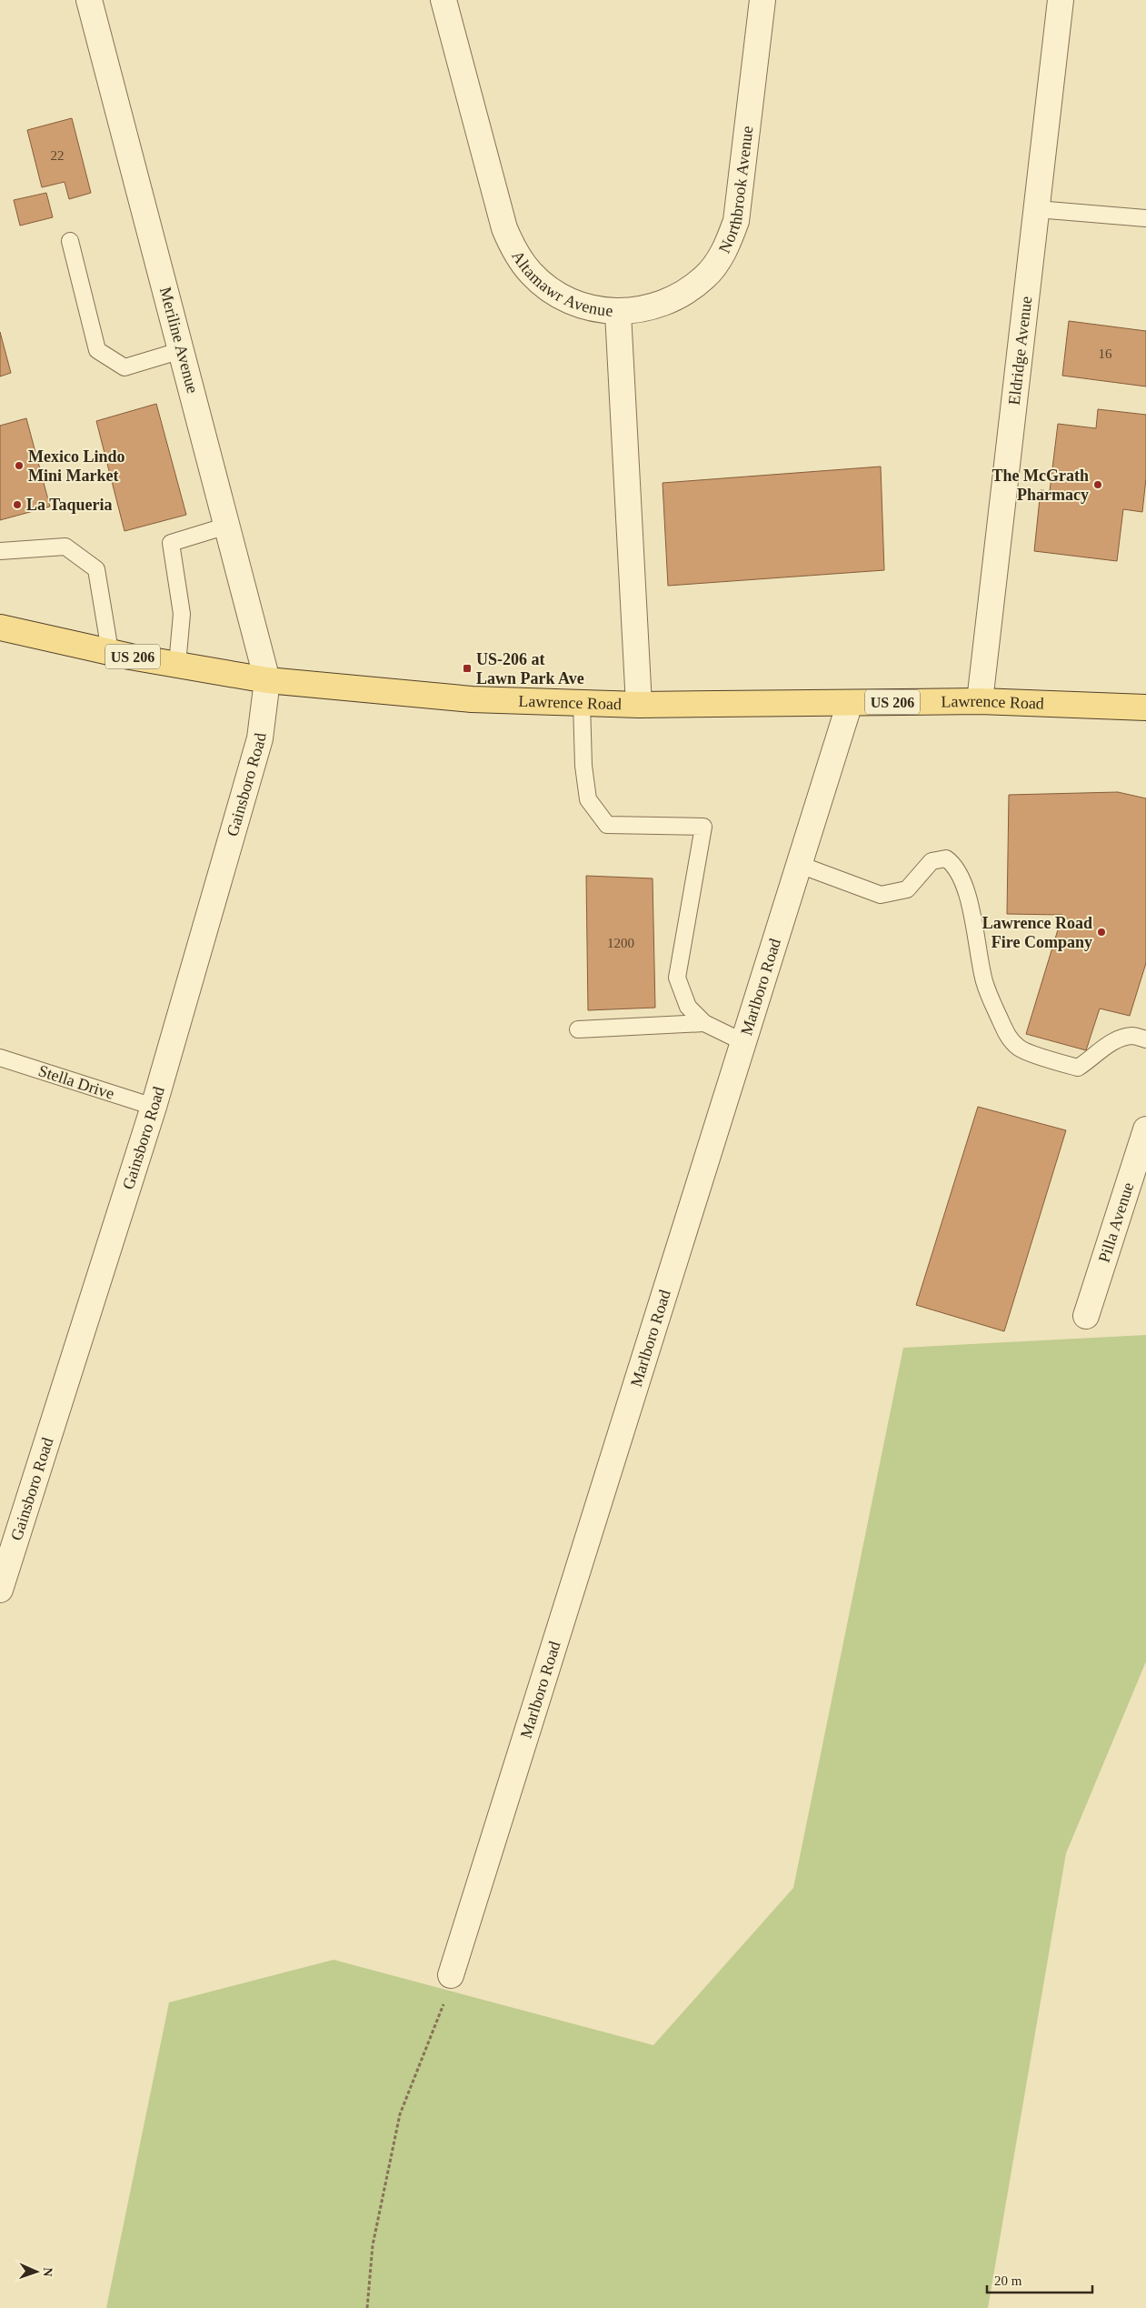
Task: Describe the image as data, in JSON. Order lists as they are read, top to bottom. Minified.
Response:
{"streets":{"main road":["US 206","Lawrence Road"],"street":["Northbrook Avenue","Altamawr Avenue","Meriline Avenue","Eldridge Avenue","Gainsboro Road","Marlboro Road","Pilla Avenue"],"lane":["Stella Drive"]},"crossings":[["Northbrook Avenue","Altamawr Avenue"],["Altamawr Avenue","Lawrence Road"],["Meriline Avenue","Lawrence Road"],["Meriline Avenue","Gainsboro Road"],["Eldridge Avenue","Lawrence Road"],["Lawrence Road","Gainsboro Road"],["Lawrence Road","Marlboro Road"],["Gainsboro Road","Stella Drive"]],"places":{"other":["Mexico Lindo Mini Market","The McGrath Pharmacy","La Taqueria","Lawrence Road Fire Company"],"transit":["US-206 at Lawn Park Ave"]},"house_numbers":["22","16","1200"],"scale_bar":"20 m","north":"right"}
